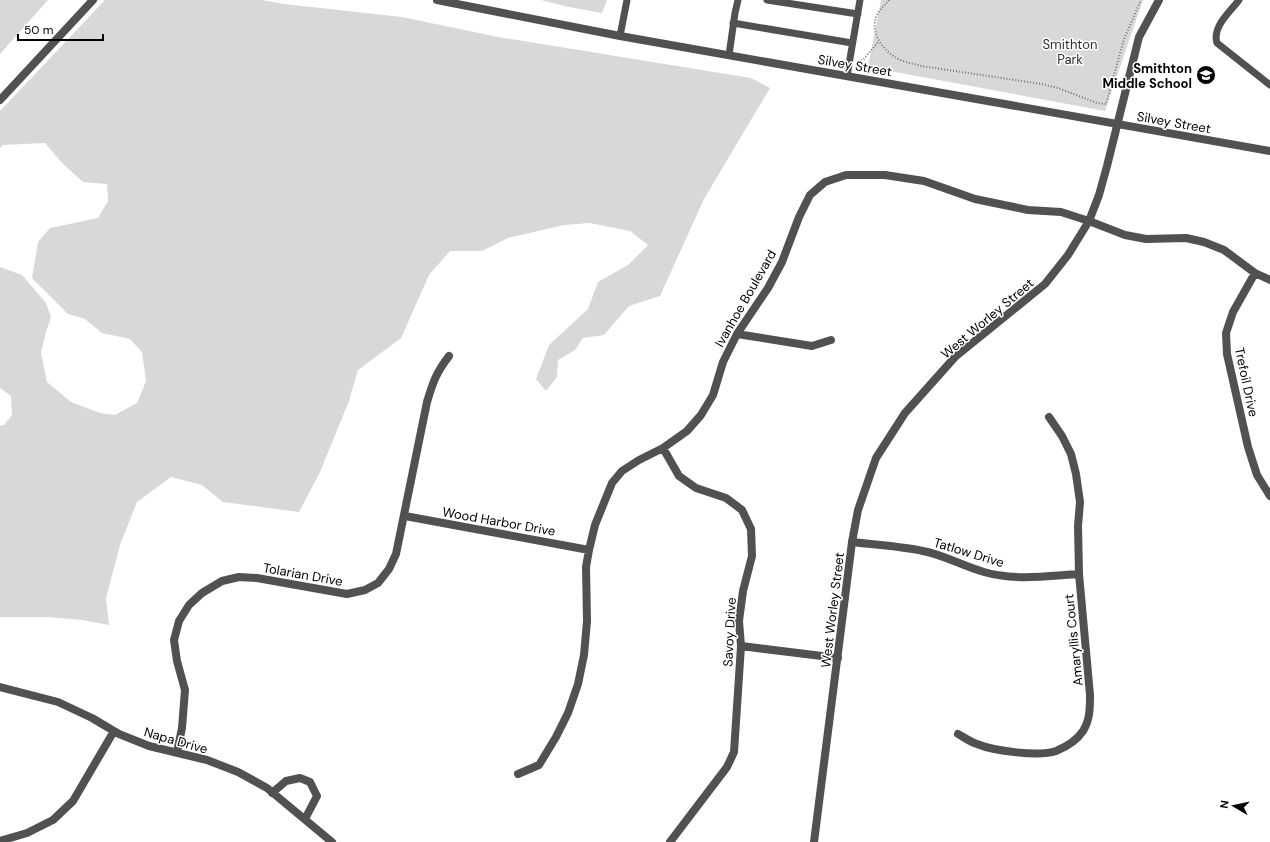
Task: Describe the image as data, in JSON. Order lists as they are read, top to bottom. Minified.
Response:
{"streets":{"street":["Silvey Street","Ivanhoe Boulevard","West Worley Street","Trefoil Drive","Wood Harbor Drive","Tatlow Drive","Tolarian Drive","Savoy Drive","Amaryllis Court","Napa Drive"]},"crossings":[["Silvey Street","West Worley Street"],["Ivanhoe Boulevard","West Worley Street"],["Ivanhoe Boulevard","Trefoil Drive"],["Ivanhoe Boulevard","Wood Harbor Drive"],["Ivanhoe Boulevard","Savoy Drive"],["West Worley Street","Tatlow Drive"],["Wood Harbor Drive","Tolarian Drive"],["Tatlow Drive","Amaryllis Court"],["Tolarian Drive","Napa Drive"]],"parks":["Smithton Park"],"places":{"school or university":["Smithton Middle School"]},"scale_bar":"50 m","north":"left"}
